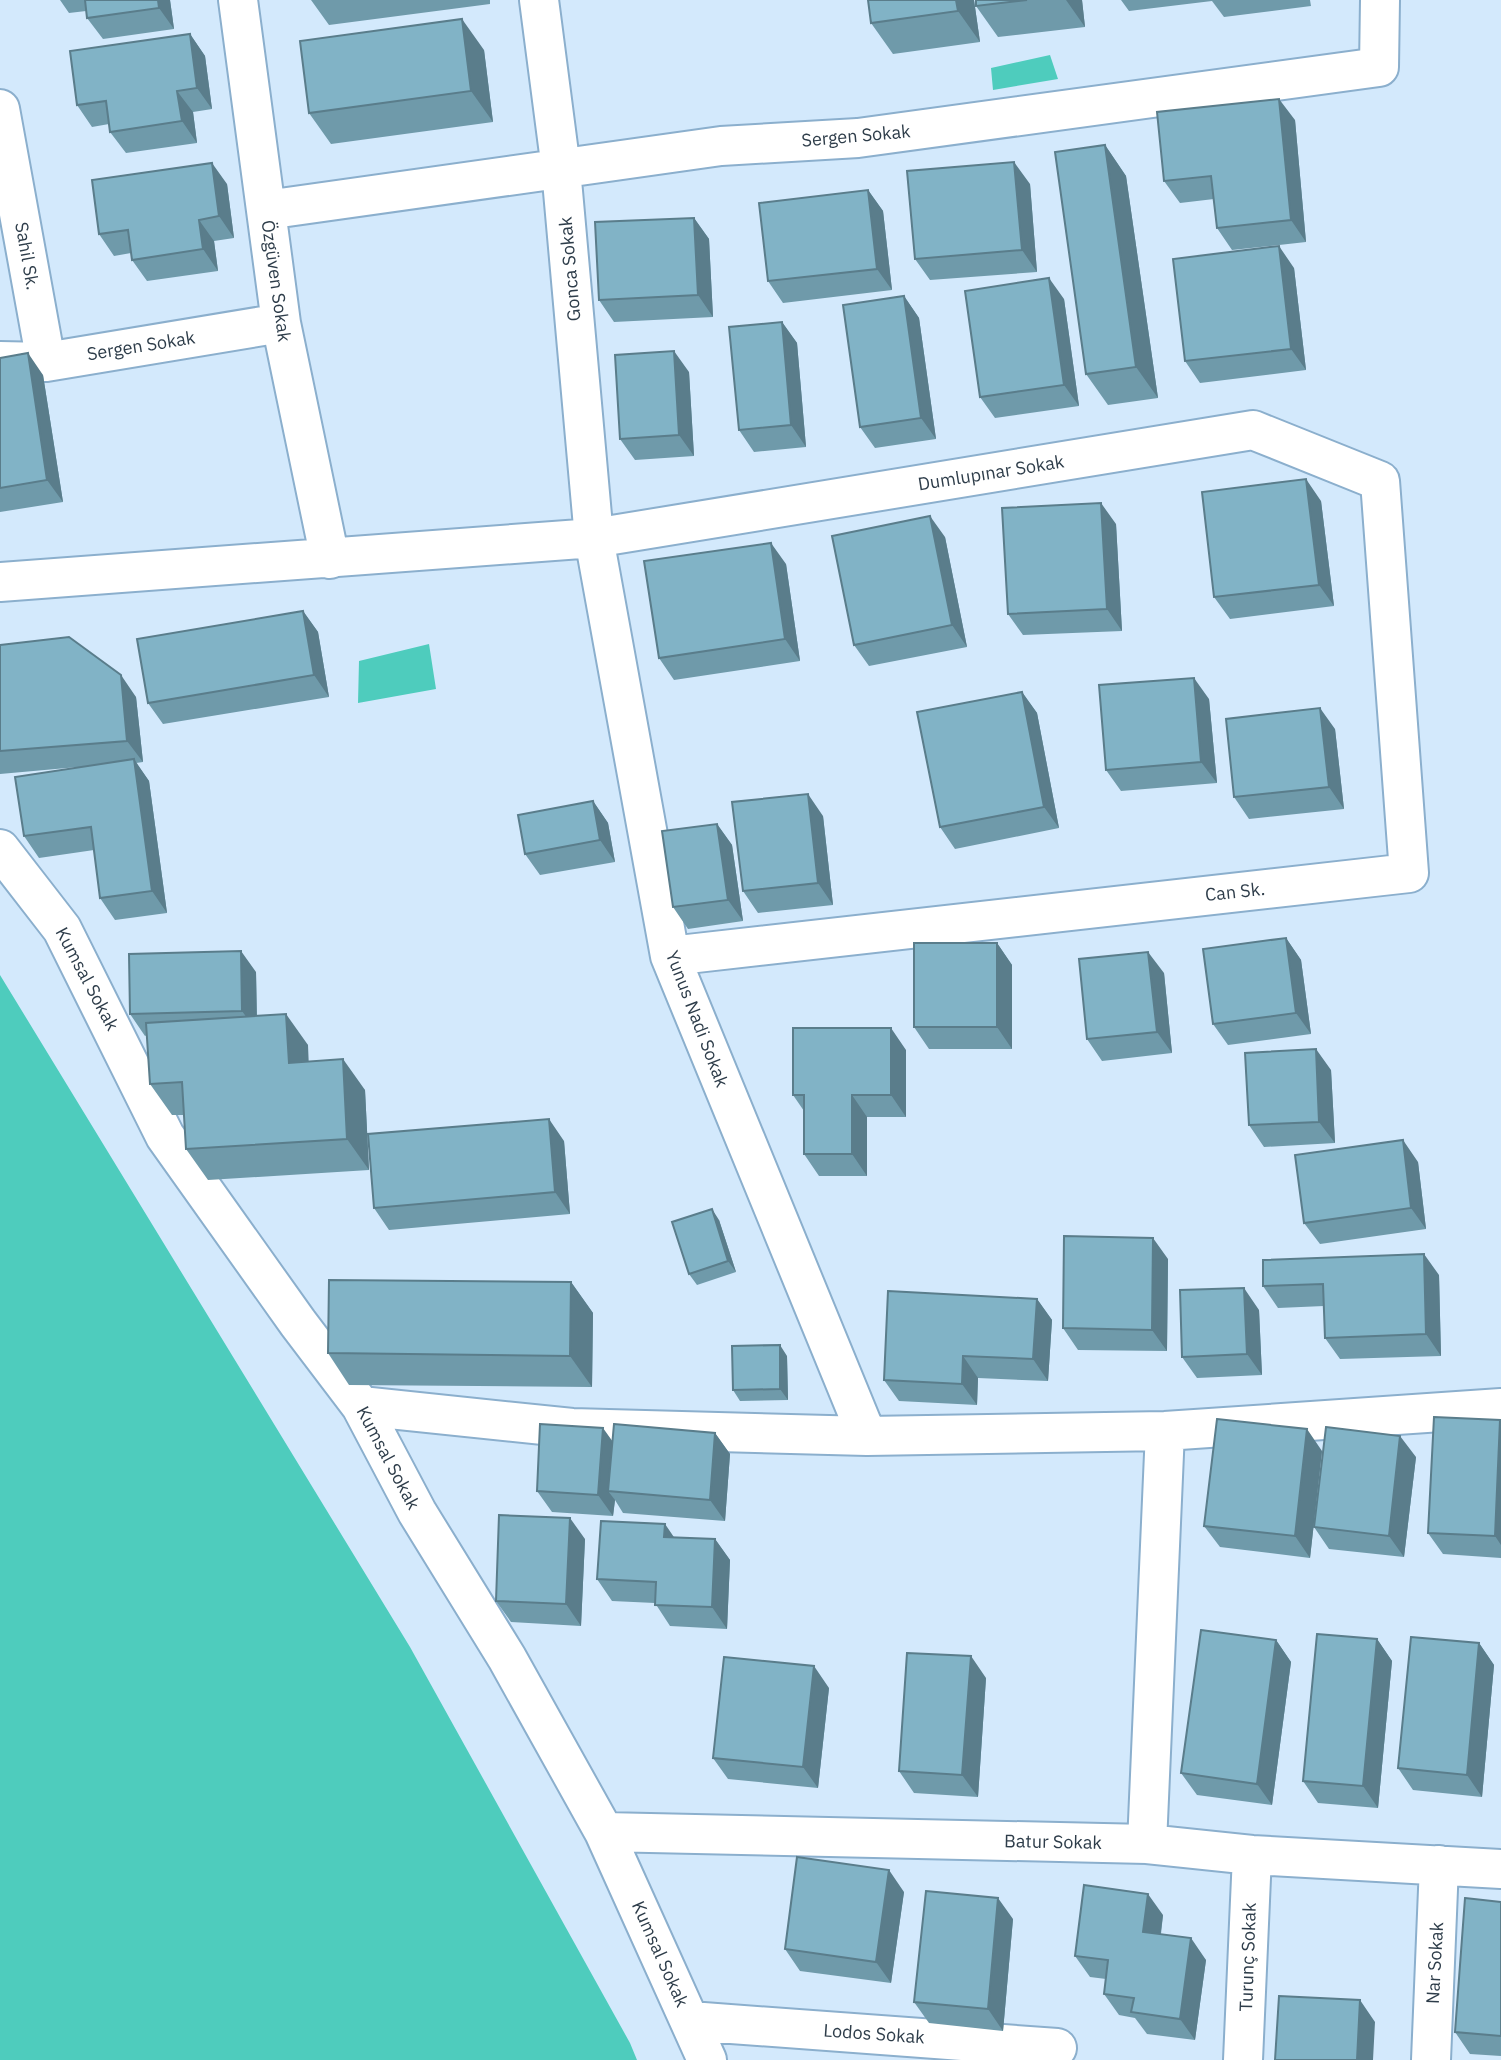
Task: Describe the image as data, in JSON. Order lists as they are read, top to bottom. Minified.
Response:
{"streets":{"street":["Sergen Sokak","Sahil Sk.","Gonca Sokak","Özgüven Sokak","Dumlupınar Sokak","Can Sk.","Kumsal Sokak","Yunus Nadi Sokak","Batur Sokak","Turunç Sokak","Nar Sokak","Lodos Sokak"]},"crossings":[["Sergen Sokak","Sahil Sk."],["Sergen Sokak","Gonca Sokak"],["Sergen Sokak","Özgüven Sokak"],["Gonca Sokak","Dumlupınar Sokak"],["Gonca Sokak","Yunus Nadi Sokak"],["Özgüven Sokak","Dumlupınar Sokak"],["Dumlupınar Sokak","Can Sk."],["Dumlupınar Sokak","Yunus Nadi Sokak"],["Can Sk.","Yunus Nadi Sokak"],["Kumsal Sokak","Batur Sokak"],["Kumsal Sokak","Lodos Sokak"],["Batur Sokak","Turunç Sokak"],["Batur Sokak","Nar Sokak"]]}
